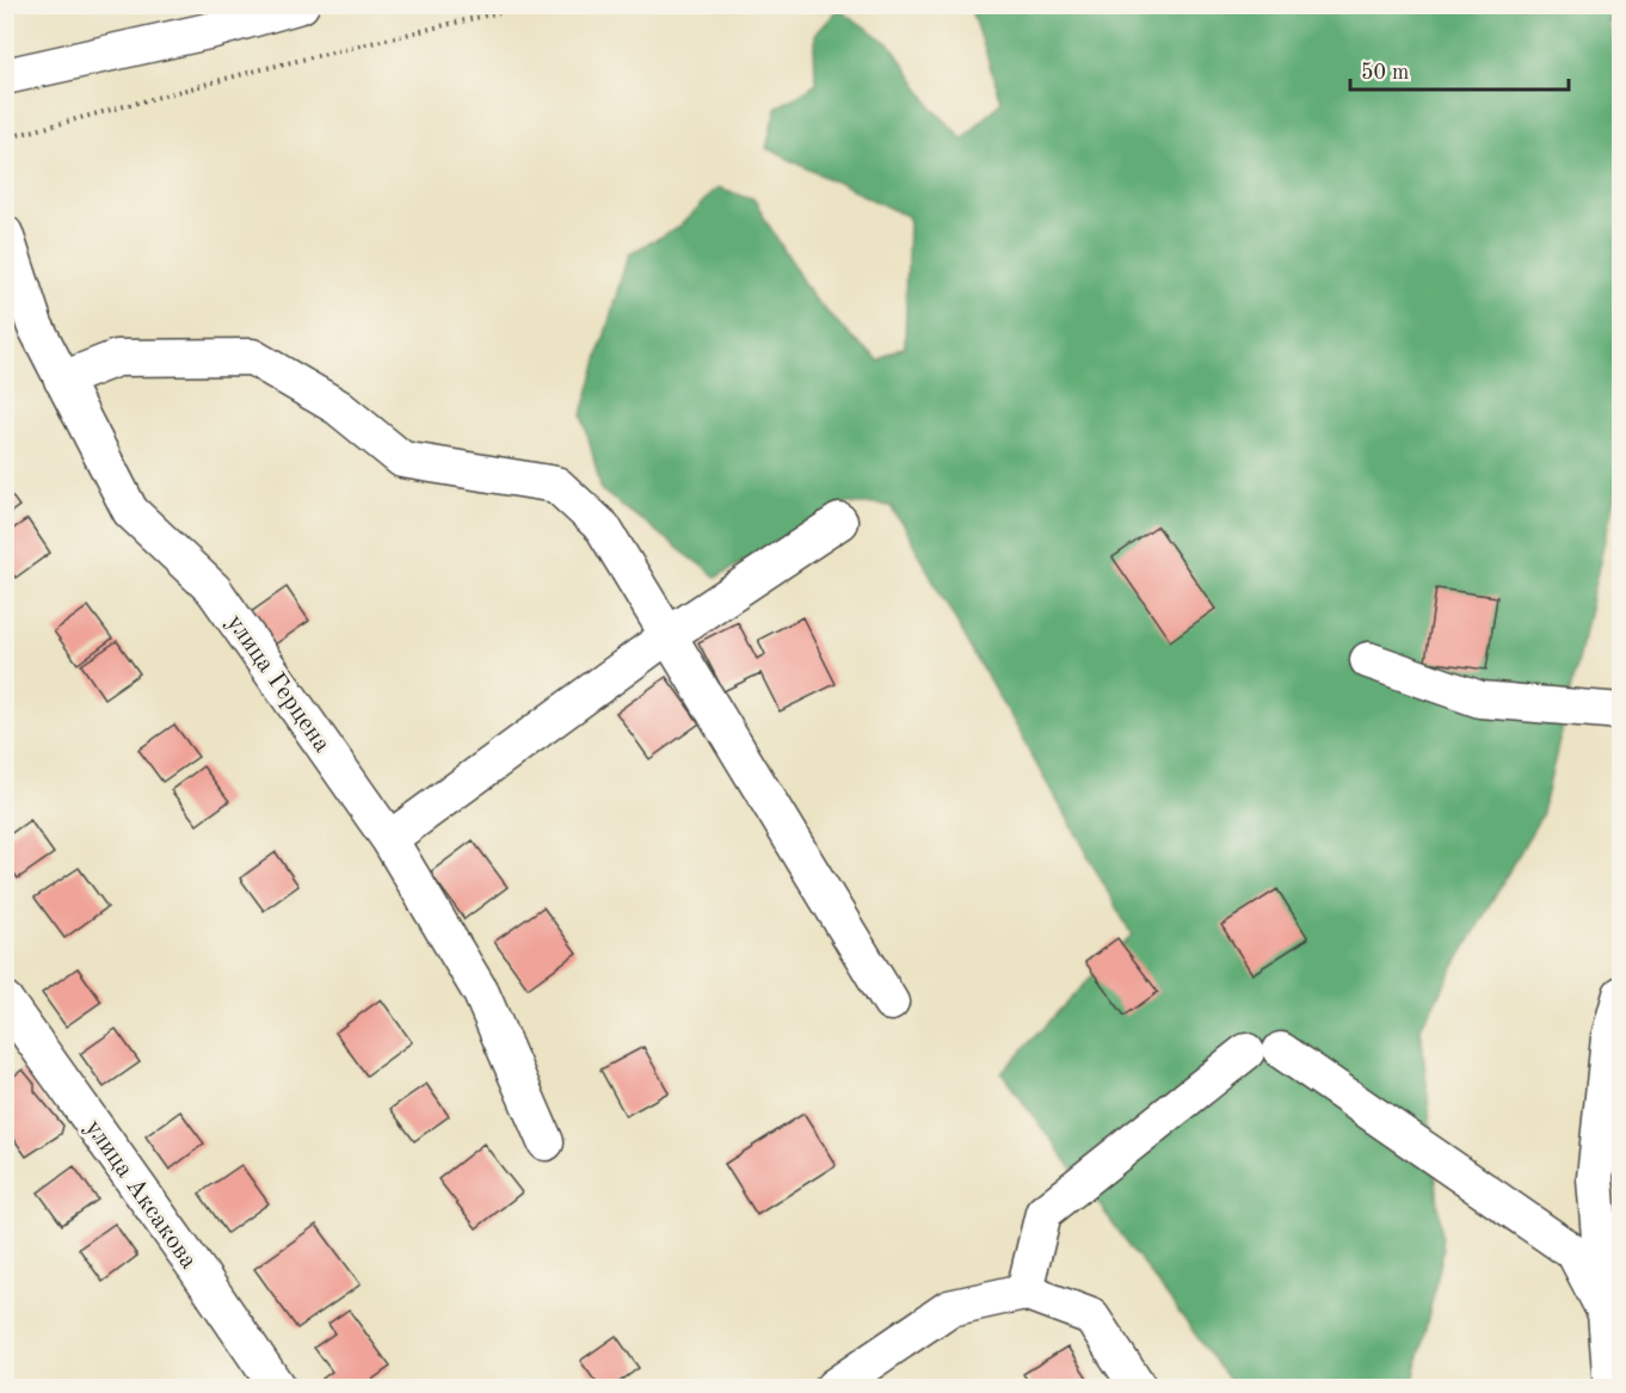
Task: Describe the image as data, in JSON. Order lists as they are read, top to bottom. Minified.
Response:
{"streets":{"street":["улица Герцена","улица Аксакова"]},"scale_bar":"50 m"}
